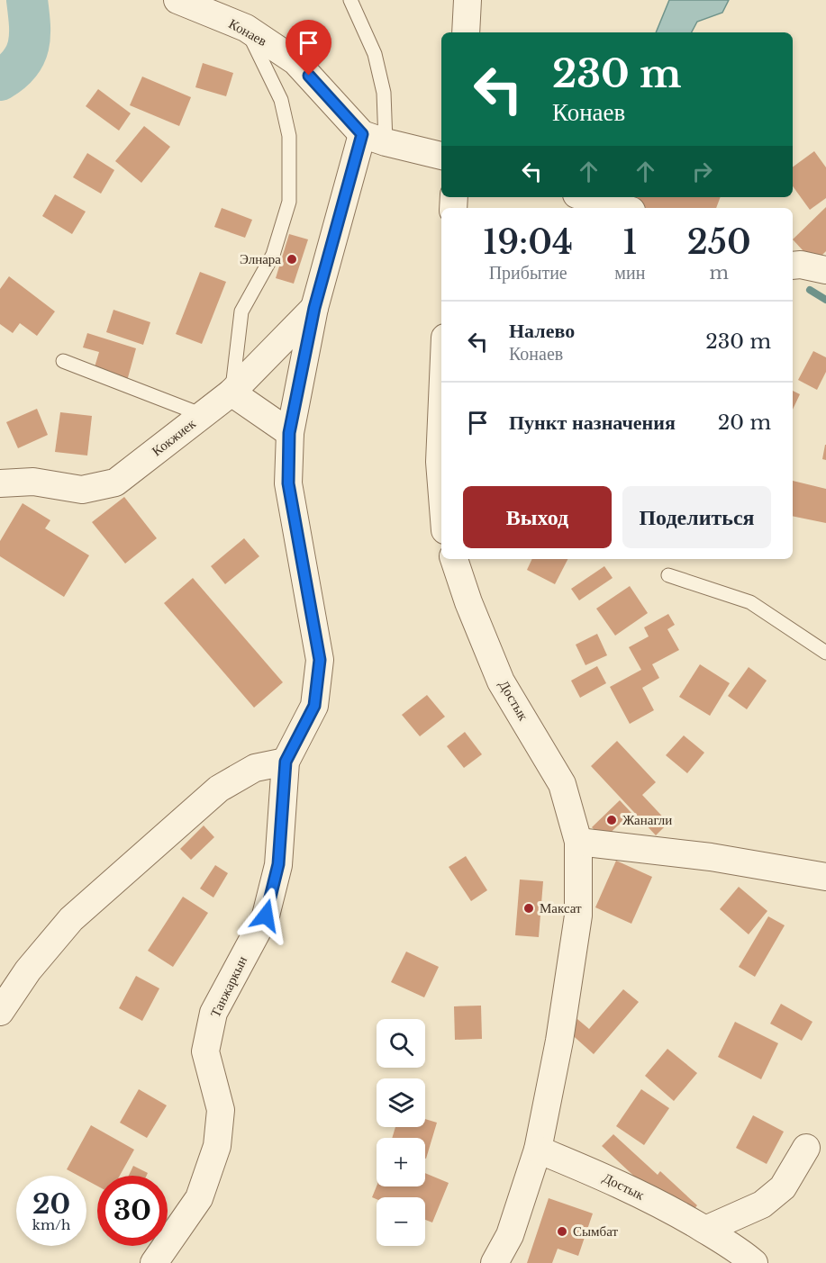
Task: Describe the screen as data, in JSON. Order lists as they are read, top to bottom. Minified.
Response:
{"streets":{"street":["Конаев","Кокжиек","Достык","Танжаркын"]},"crossings":[["Конаев","Танжаркын"],["Кокжиек","Танжаркын"]],"places":["Элнара","Жанагли","Максат","Сымбат"],"page":{"turn":["230 m","Конаев"],"eta":["19:04","Прибытие","1","мин","250","m"],"list":[{"name":"Налево","note":"Конаев","value":"230 m"},{"name":"Пункт назначения","value":"20 m"}],"buttons":["Выход","Поделиться"],"map_buttons":["+","−"],"speed":"20 km/h","limit":"30"}}
